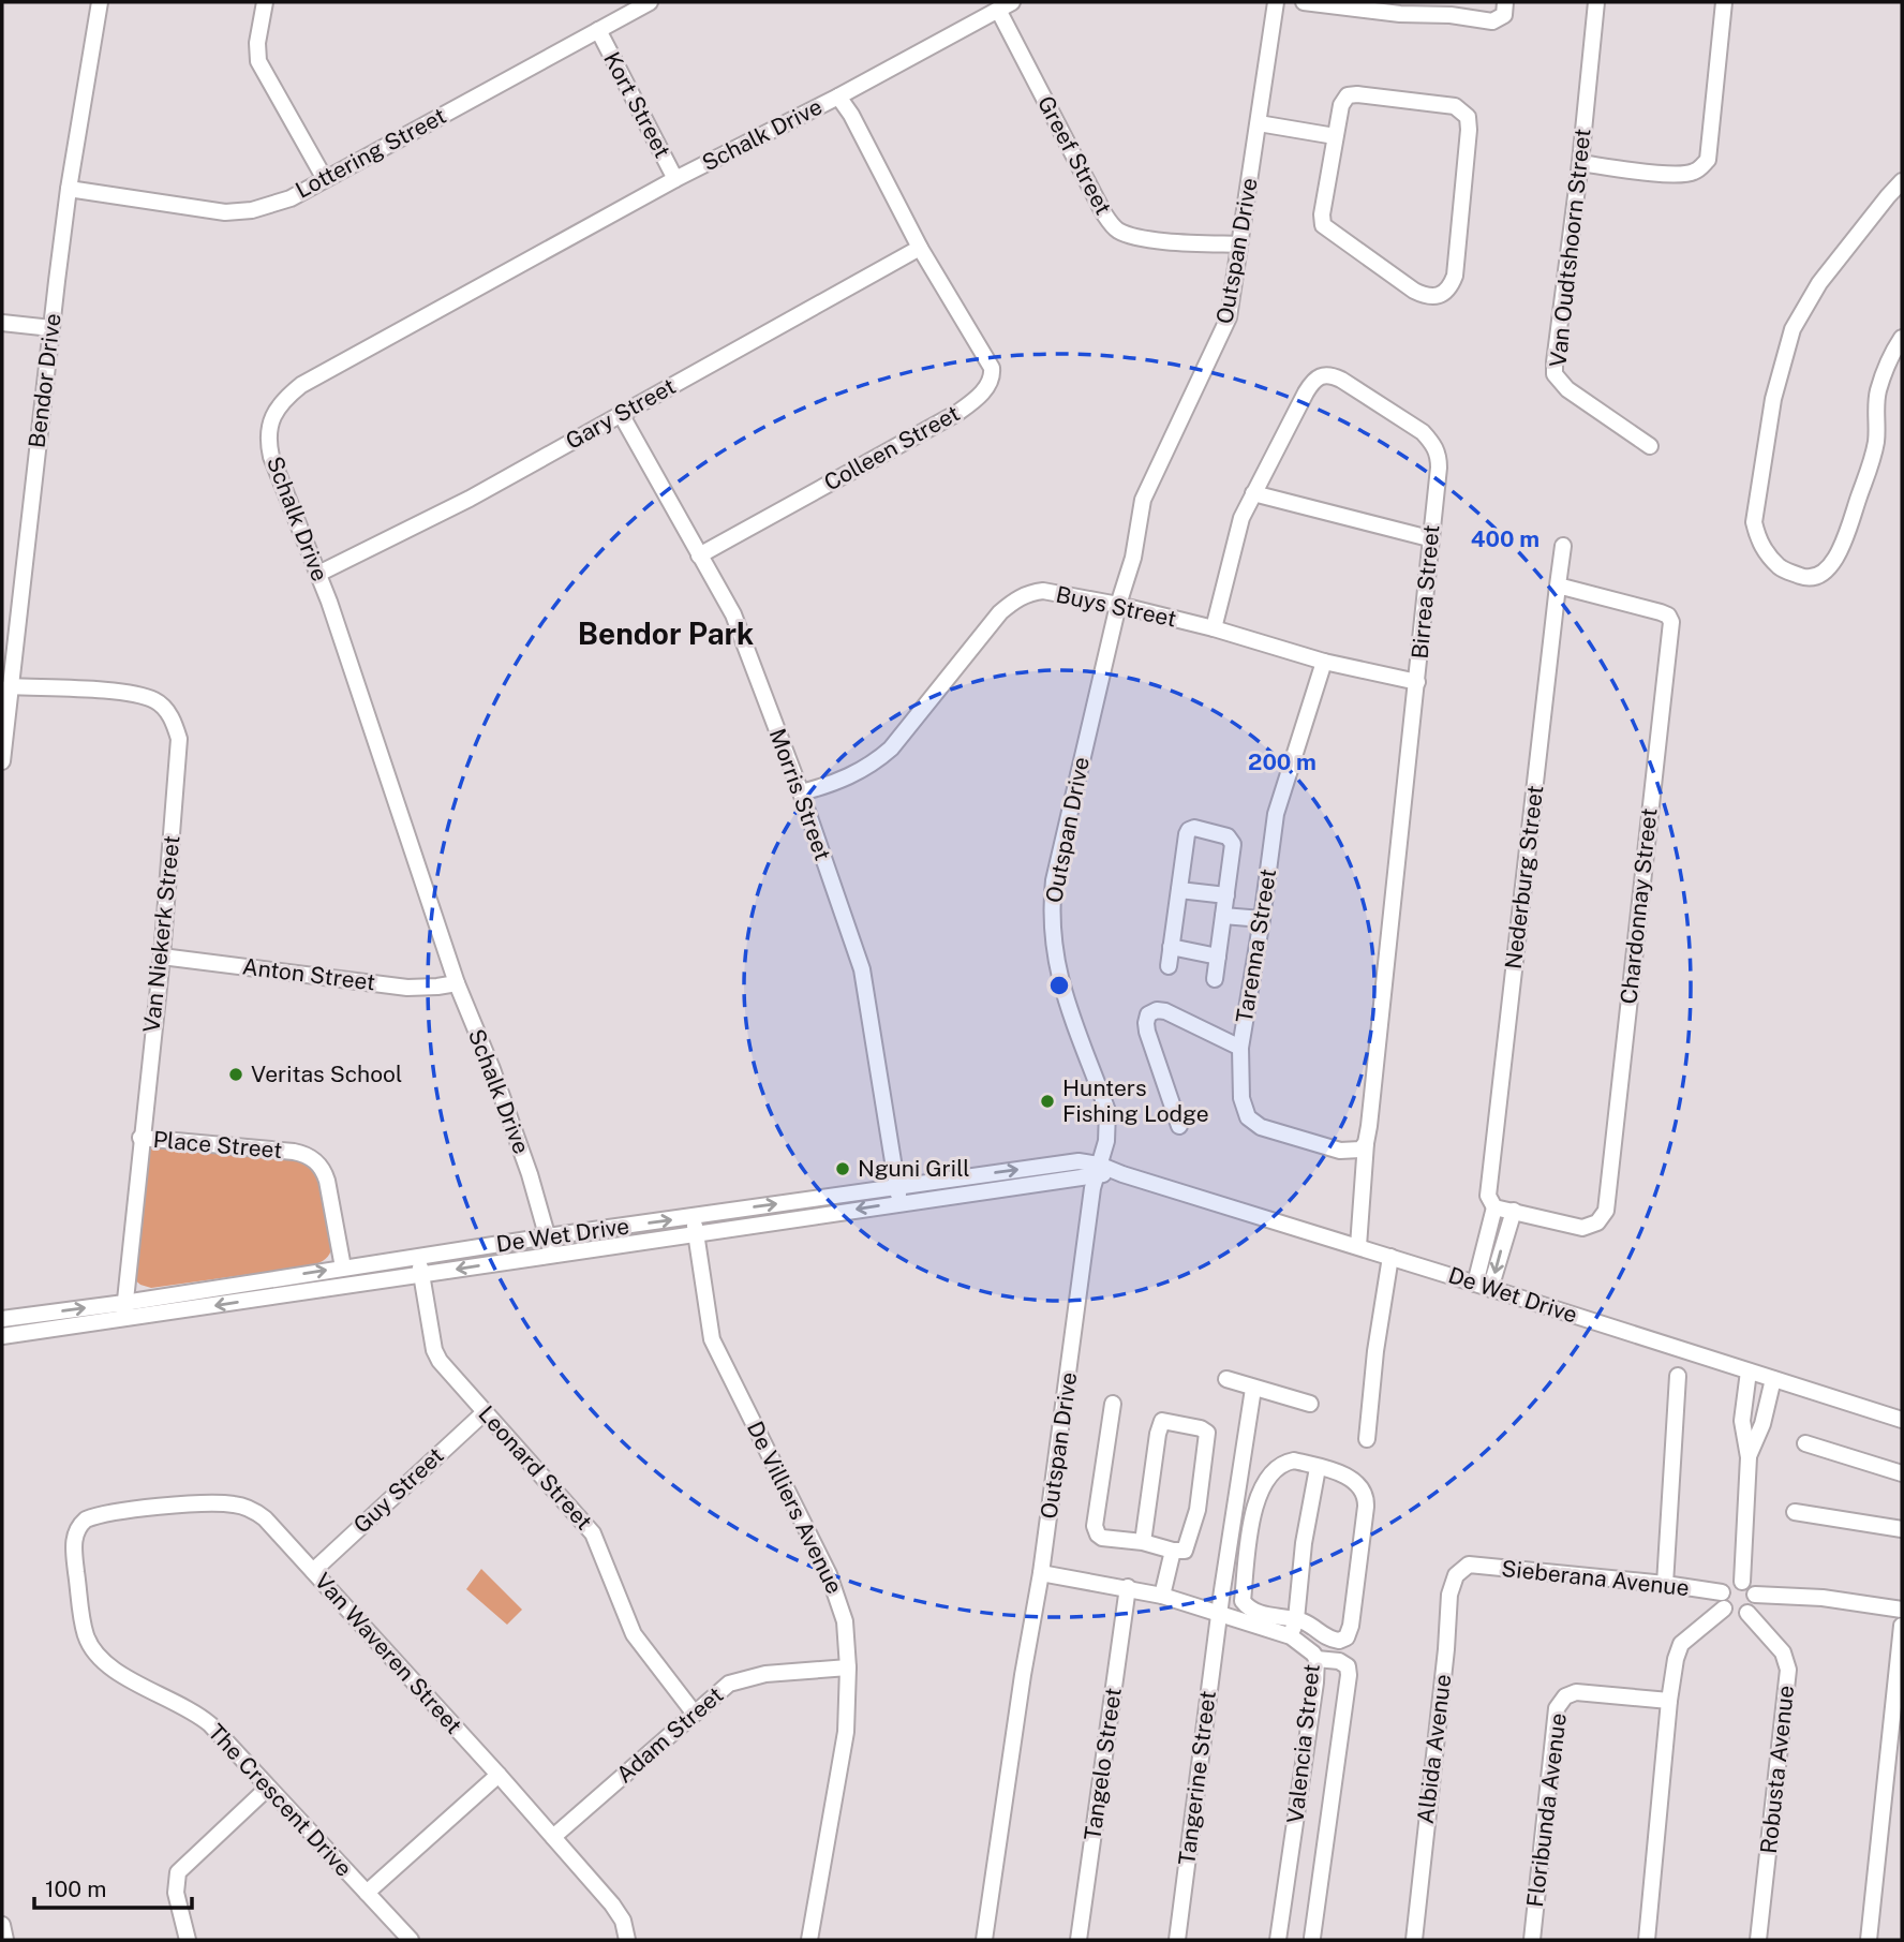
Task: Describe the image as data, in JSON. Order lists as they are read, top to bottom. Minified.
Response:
{"streets":{"street":["Kort Street","Schalk Drive","Lottering Street","Greef Street","Van Oudtshoorn Street","Outspan Drive","Bendor Drive","Gary Street","Colleen Street","Birrea Street","Buys Street","Morris Street","Nederburg Street","Chardonnay Street","Van Niekerk Street","Tarenna Street","Anton Street","Place Street","De Wet Drive","Leonard Street","Guy Street","De Villiers Avenue","Sieberana Avenue","Van Waveren Street","Adam Street","Valencia Street","Albida Avenue","Tangelo Street","Robusta Avenue","Tangerine Street","The Crescent Drive","Floribunda Avenue"]},"crossings":[["Kort Street","Schalk Drive"],["Kort Street","Lottering Street"],["Schalk Drive","Greef Street"],["Schalk Drive","Gary Street"],["Schalk Drive","Colleen Street"],["Schalk Drive","Anton Street"],["Schalk Drive","De Wet Drive"],["Lottering Street","Bendor Drive"],["Greef Street","Outspan Drive"],["Outspan Drive","Buys Street"],["Outspan Drive","De Wet Drive"],["Outspan Drive","Valencia Street"],["Bendor Drive","Van Niekerk Street"],["Gary Street","Colleen Street"],["Gary Street","Morris Street"],["Colleen Street","Morris Street"],["Birrea Street","Buys Street"],["Birrea Street","Tarenna Street"],["Birrea Street","De Wet Drive"],["Buys Street","Morris Street"],["Buys Street","Tarenna Street"],["Morris Street","De Wet Drive"],["Nederburg Street","Chardonnay Street"],["Nederburg Street","De Wet Drive"],["Van Niekerk Street","Anton Street"],["Van Niekerk Street","Place Street"],["Van Niekerk Street","De Wet Drive"],["Place Street","De Wet Drive"],["De Wet Drive","Leonard Street"],["De Wet Drive","De Villiers Avenue"],["Leonard Street","Guy Street"],["Leonard Street","Adam Street"],["Guy Street","Van Waveren Street"],["De Villiers Avenue","Adam Street"],["Sieberana Avenue","Albida Avenue"],["Sieberana Avenue","Robusta Avenue"],["Van Waveren Street","Adam Street"],["Van Waveren Street","The Crescent Drive"],["Valencia Street","Tangelo Street"],["Valencia Street","Tangerine Street"]],"districts":["Bendor Park"],"places":["Veritas School","Hunters Fishing Lodge","Nguni Grill"],"scale_bar":"100 m","rings":["400 m","200 m"]}
